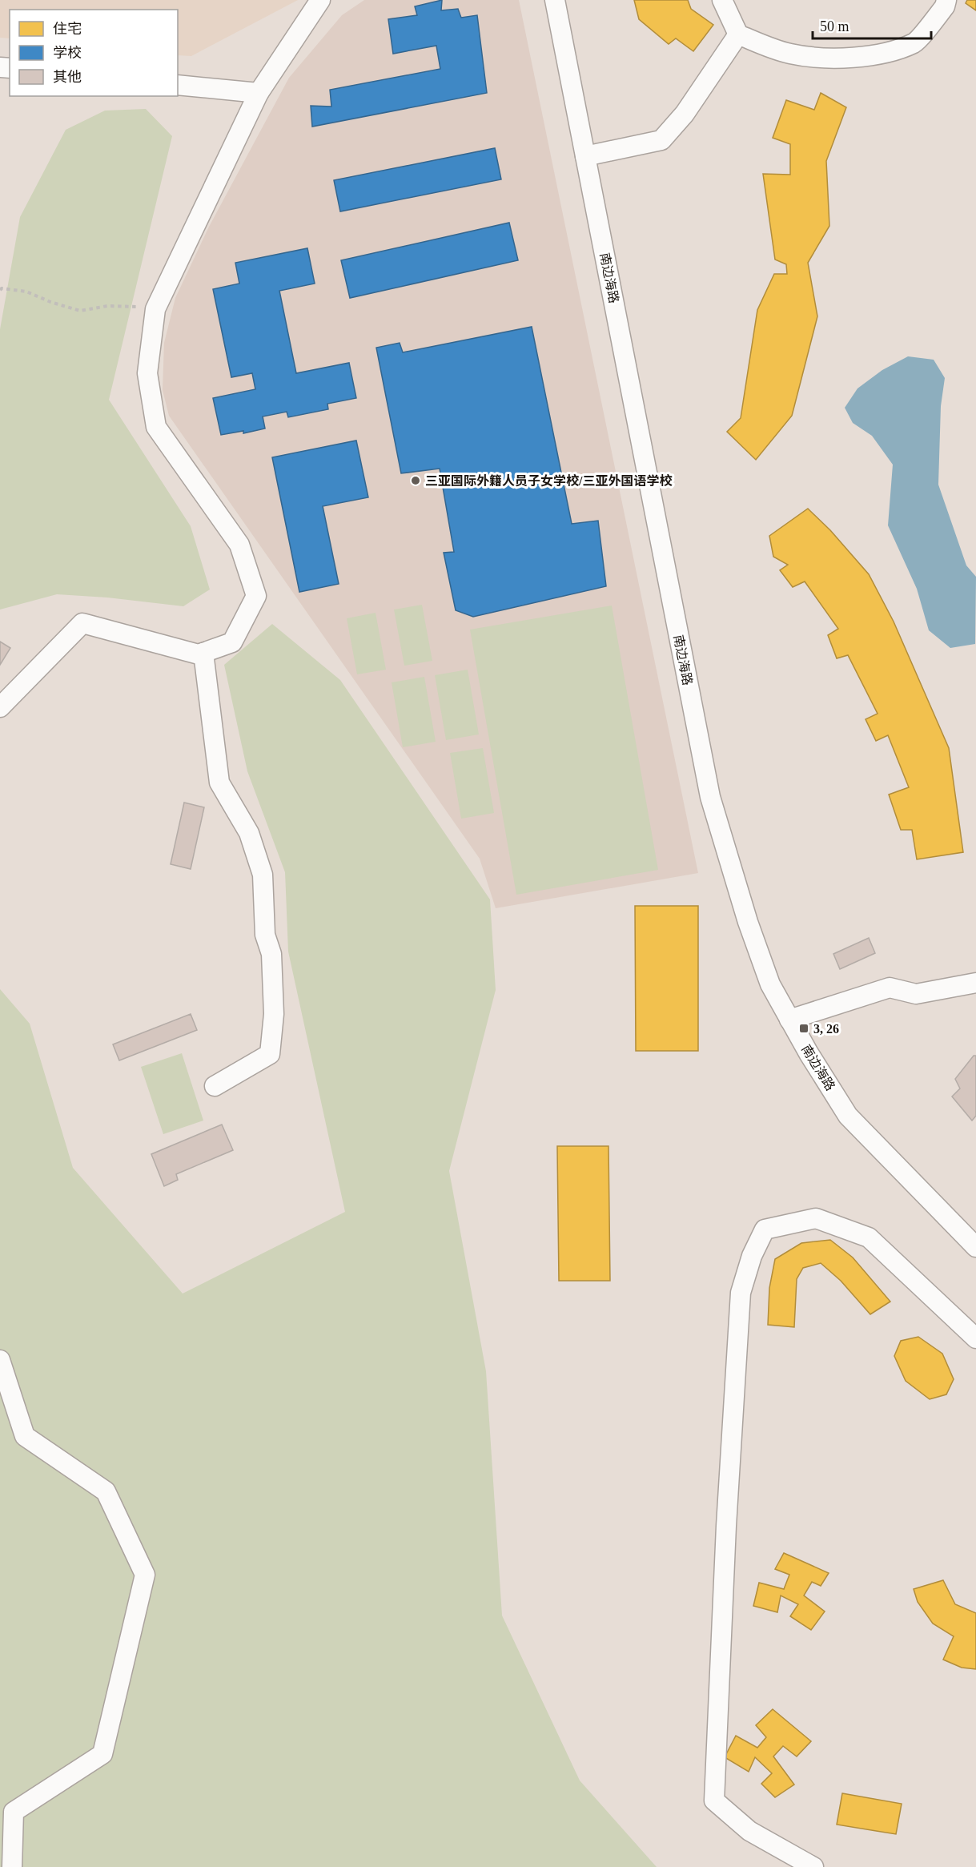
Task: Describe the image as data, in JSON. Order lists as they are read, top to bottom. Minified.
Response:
{"streets":{"street":["南边海路"]},"places":{"other":["三亚国际外籍人员子女学校/三亚外国语学校"],"transit":["3, 26"]},"legend":["住宅","学校","其他"],"scale_bar":"50 m"}
